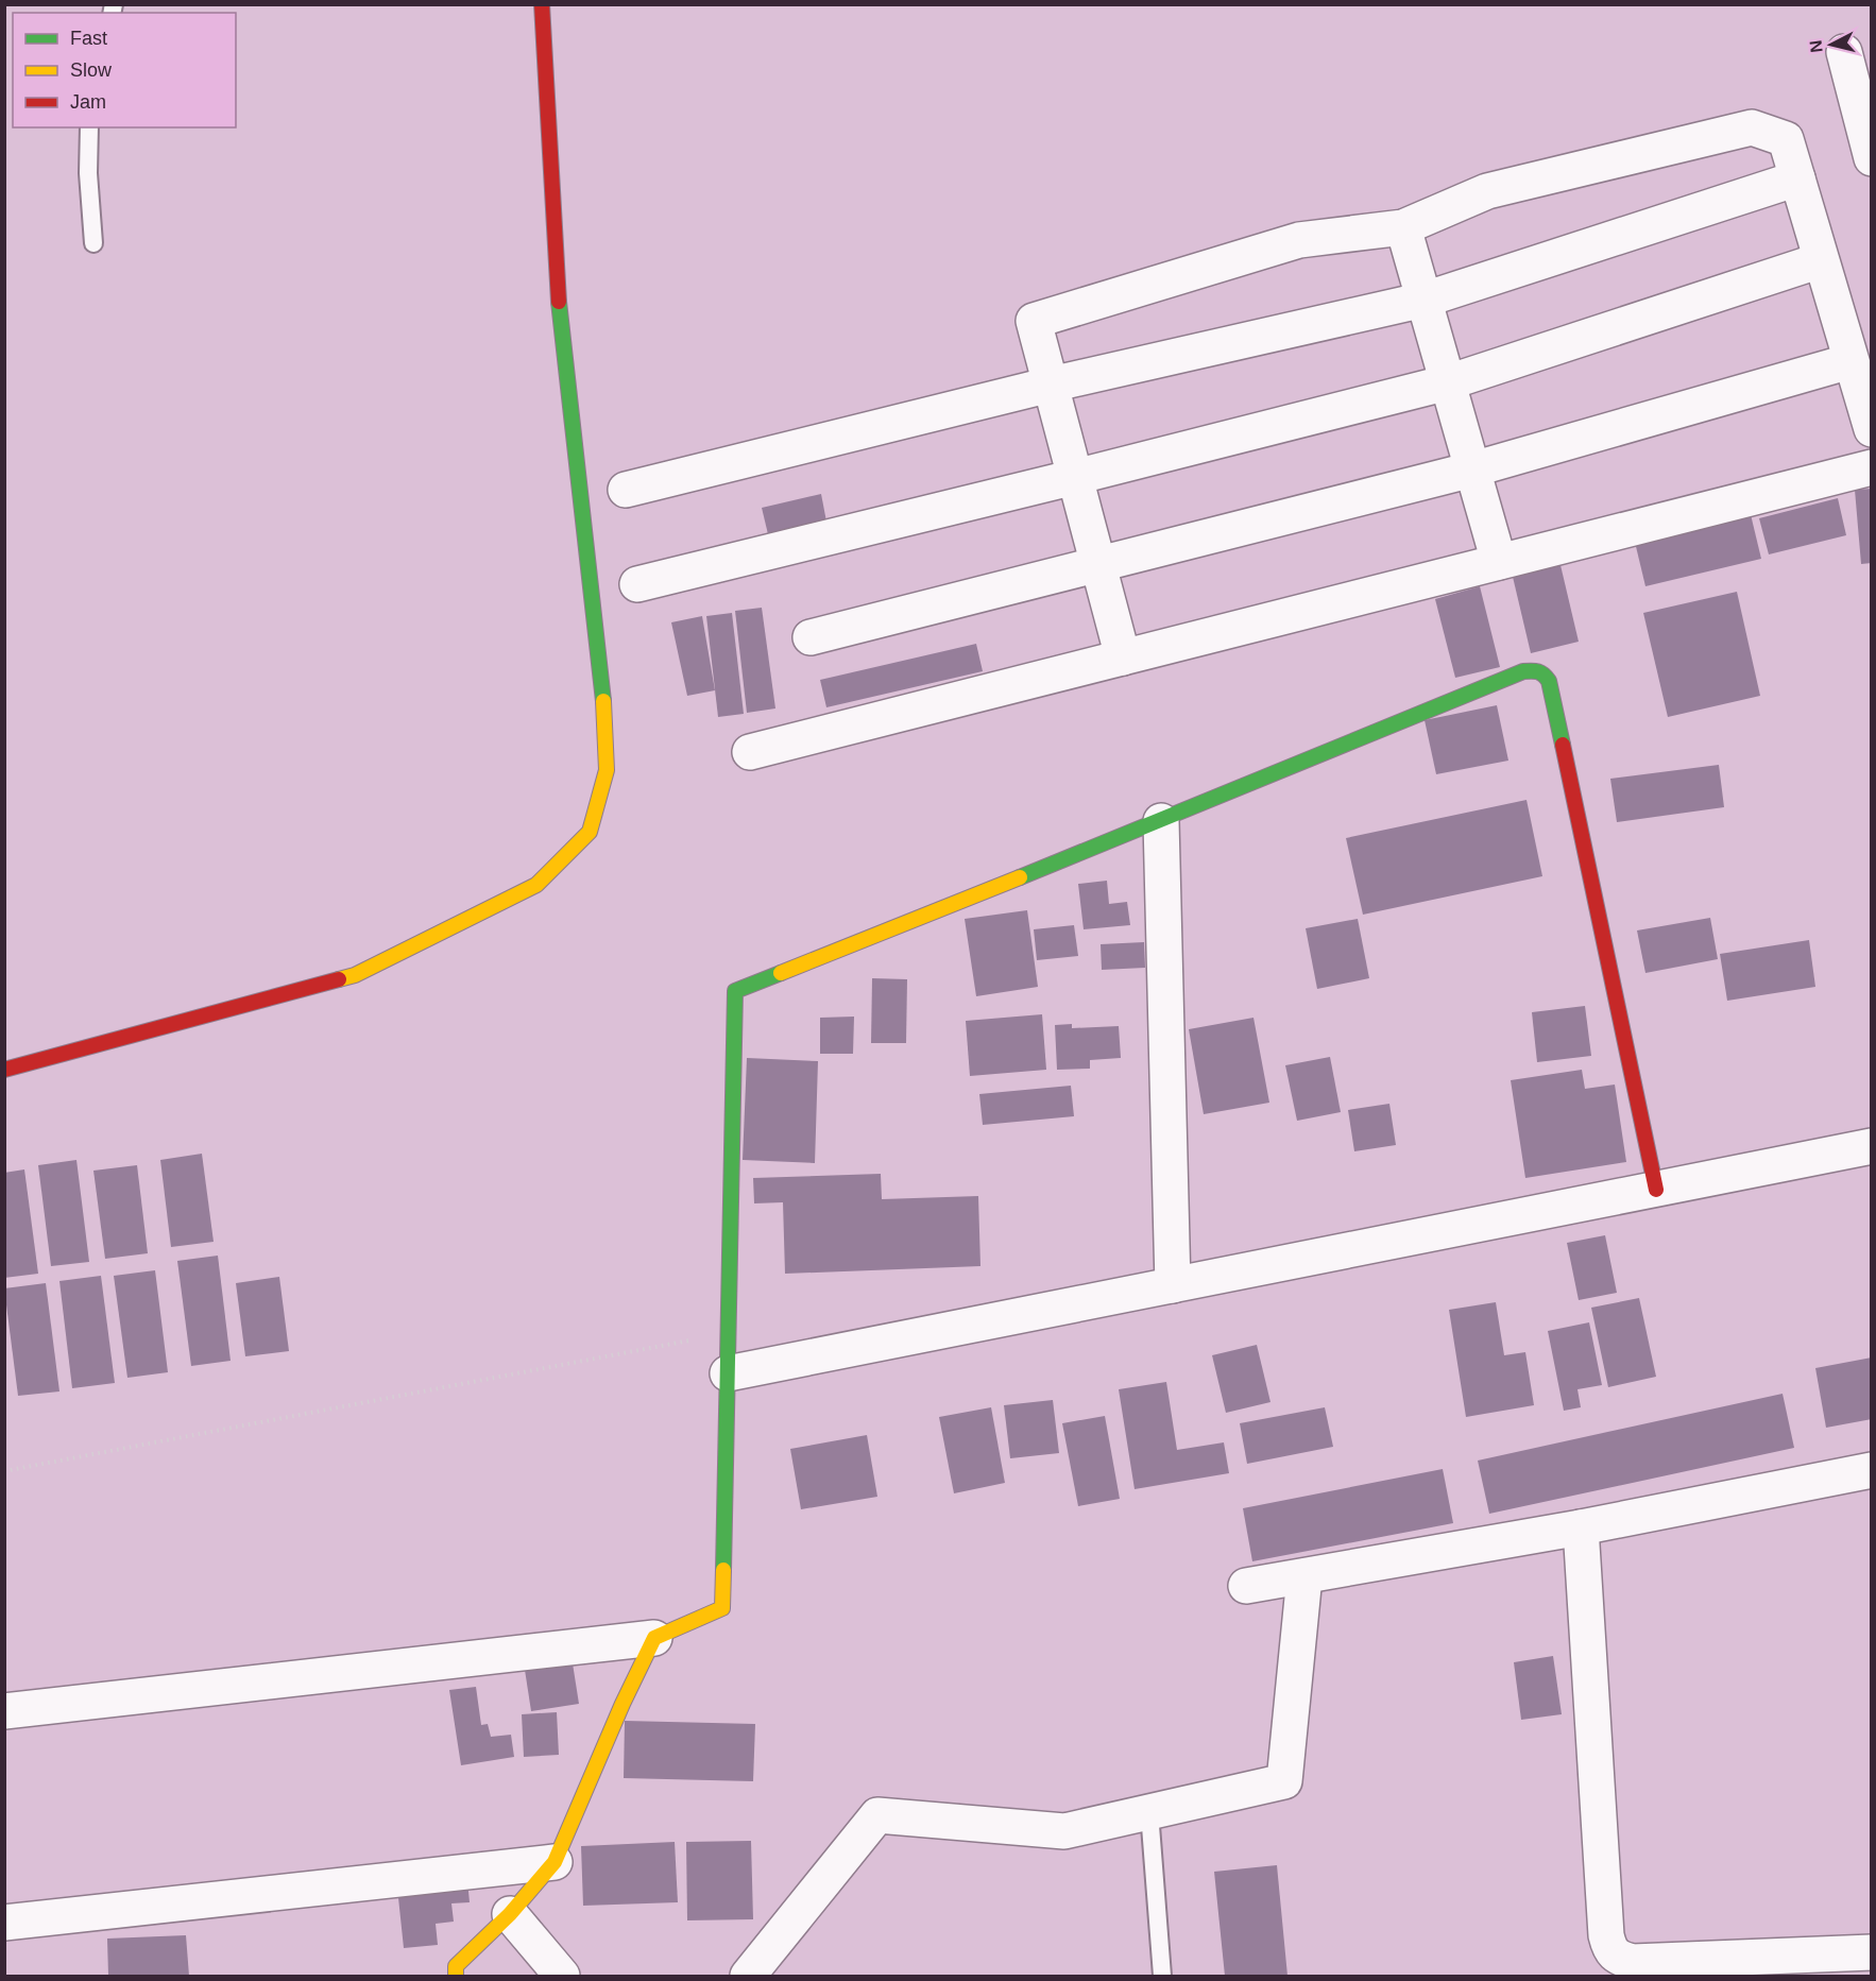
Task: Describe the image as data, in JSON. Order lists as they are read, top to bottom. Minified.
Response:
{"legend":["Fast","Slow","Jam"],"north":"left"}
